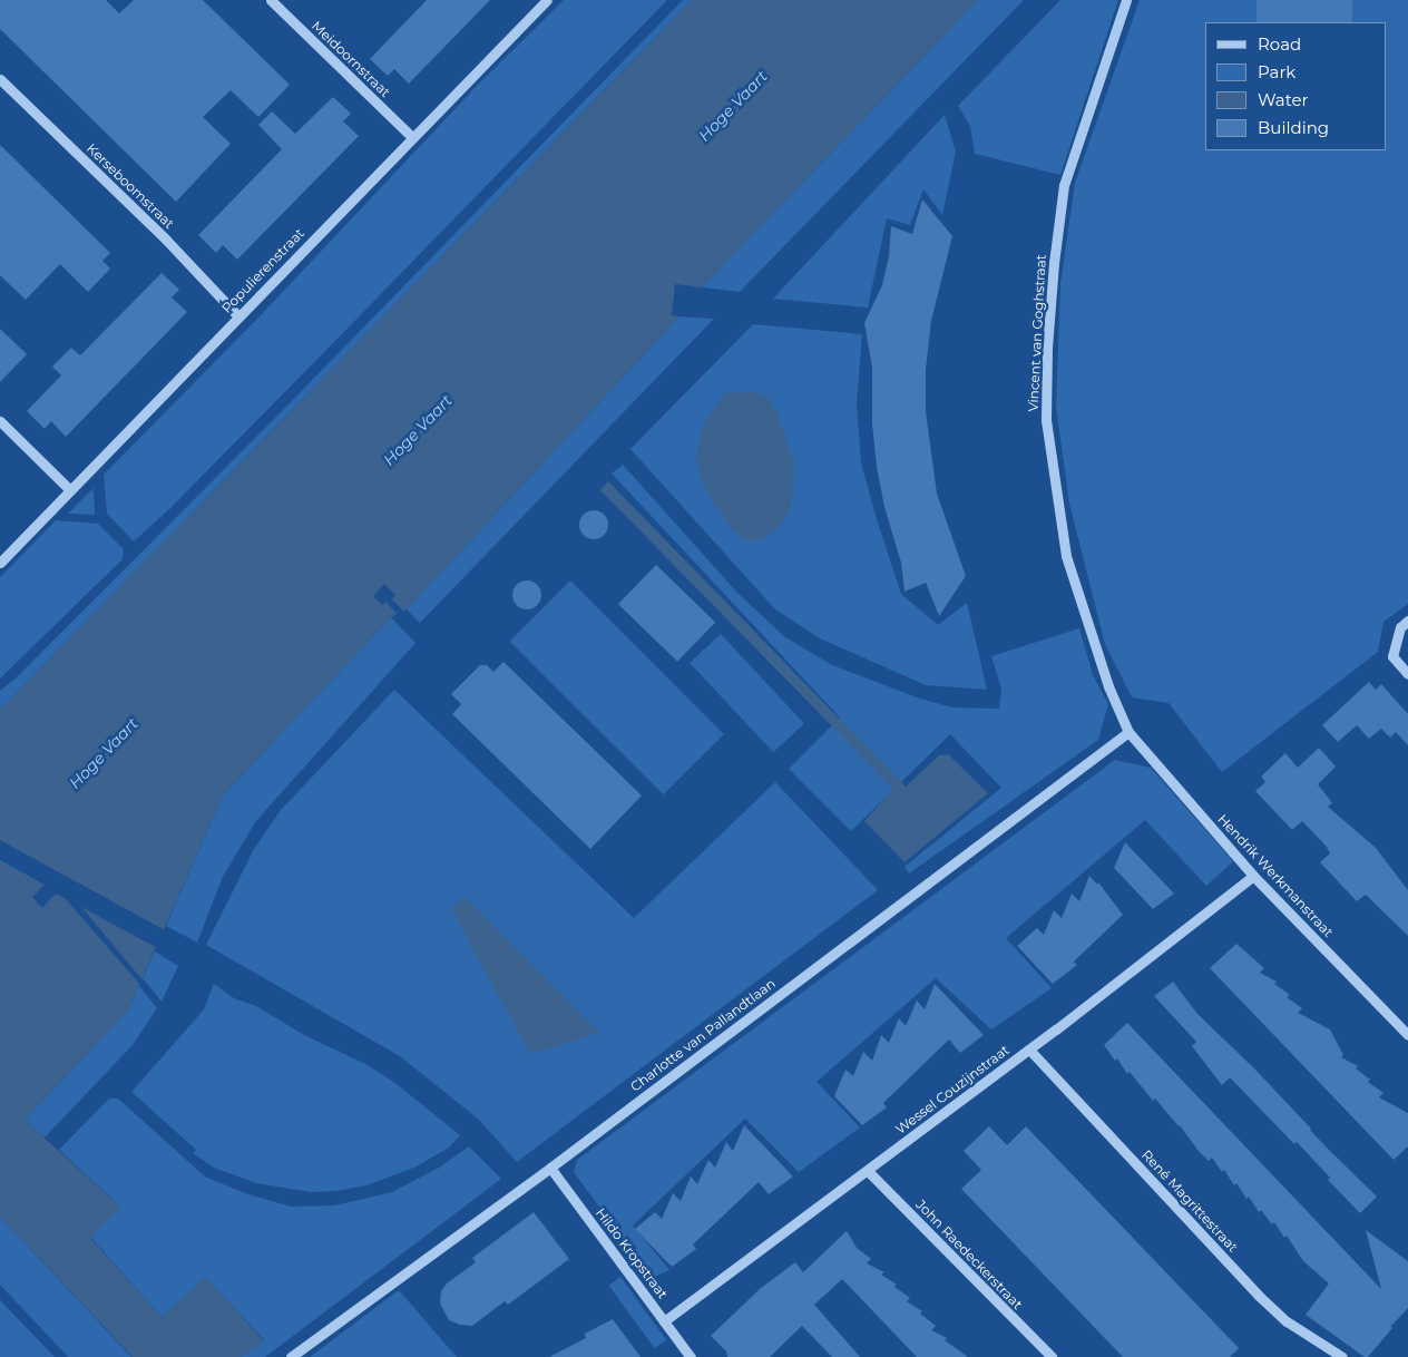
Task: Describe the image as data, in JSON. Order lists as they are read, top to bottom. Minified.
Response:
{"streets":{"street":["Meidoornstraat","Kerseboomstraat","Populierenstraat","Vincent van Goghstraat","Hendrik Werkmanstraat","Charlotte van Pallandtlaan","Wessel Couzijnstraat","René Magrittestraat","Hildo Kropstraat","John Raedeckerstraat"]},"crossings":[["Meidoornstraat","Populierenstraat"],["Kerseboomstraat","Populierenstraat"],["Vincent van Goghstraat","Hendrik Werkmanstraat"],["Vincent van Goghstraat","Charlotte van Pallandtlaan"],["Hendrik Werkmanstraat","Charlotte van Pallandtlaan"],["Hendrik Werkmanstraat","Wessel Couzijnstraat"],["Charlotte van Pallandtlaan","Hildo Kropstraat"],["Wessel Couzijnstraat","René Magrittestraat"],["Wessel Couzijnstraat","Hildo Kropstraat"],["Wessel Couzijnstraat","John Raedeckerstraat"]],"water":["Hoge Vaart"],"legend":["Road","Park","Water","Building"]}
